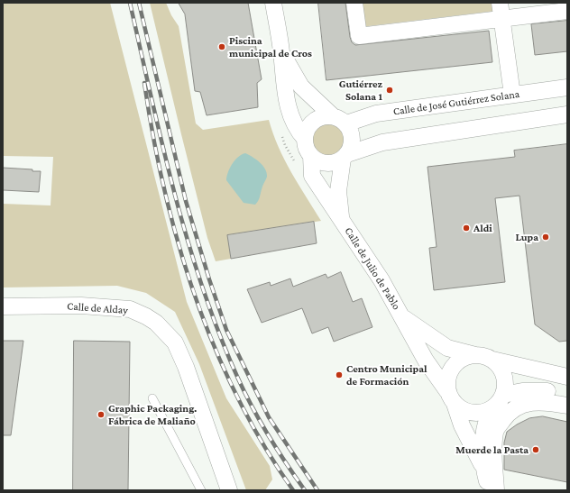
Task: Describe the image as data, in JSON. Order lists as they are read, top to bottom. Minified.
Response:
{"streets":{"street":["Calle de José Gutiérrez Solana","Calle de Julio de Pablo","Calle de Alday"]},"crossings":[["Calle de José Gutiérrez Solana","Calle de Julio de Pablo"]],"places":["Piscina municipal de Cros","Gutiérrez Solana 1","Aldi","Lupa","Centro Municipal de Formación","Graphic Packaging. Fábrica de Maliaño","Muerde la Pasta"]}
